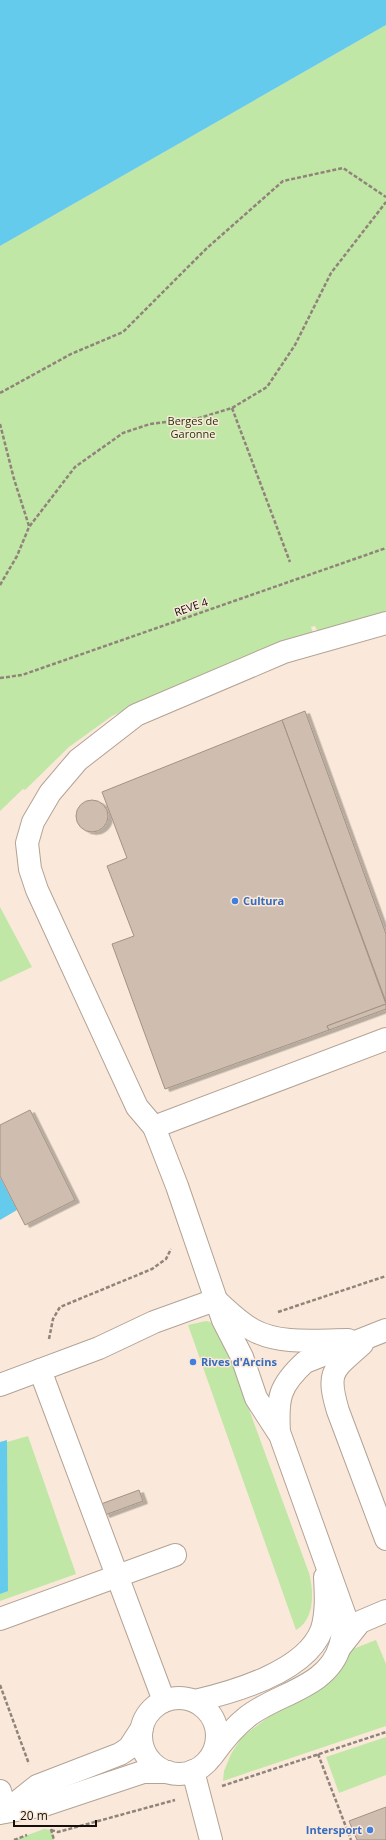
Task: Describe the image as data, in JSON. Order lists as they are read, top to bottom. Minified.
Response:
{"streets":{"path":["REVE 4"]},"parks":["Berges de Garonne"],"places":["Cultura","Rives d'Arcins","Intersport"],"scale_bar":"20 m"}
